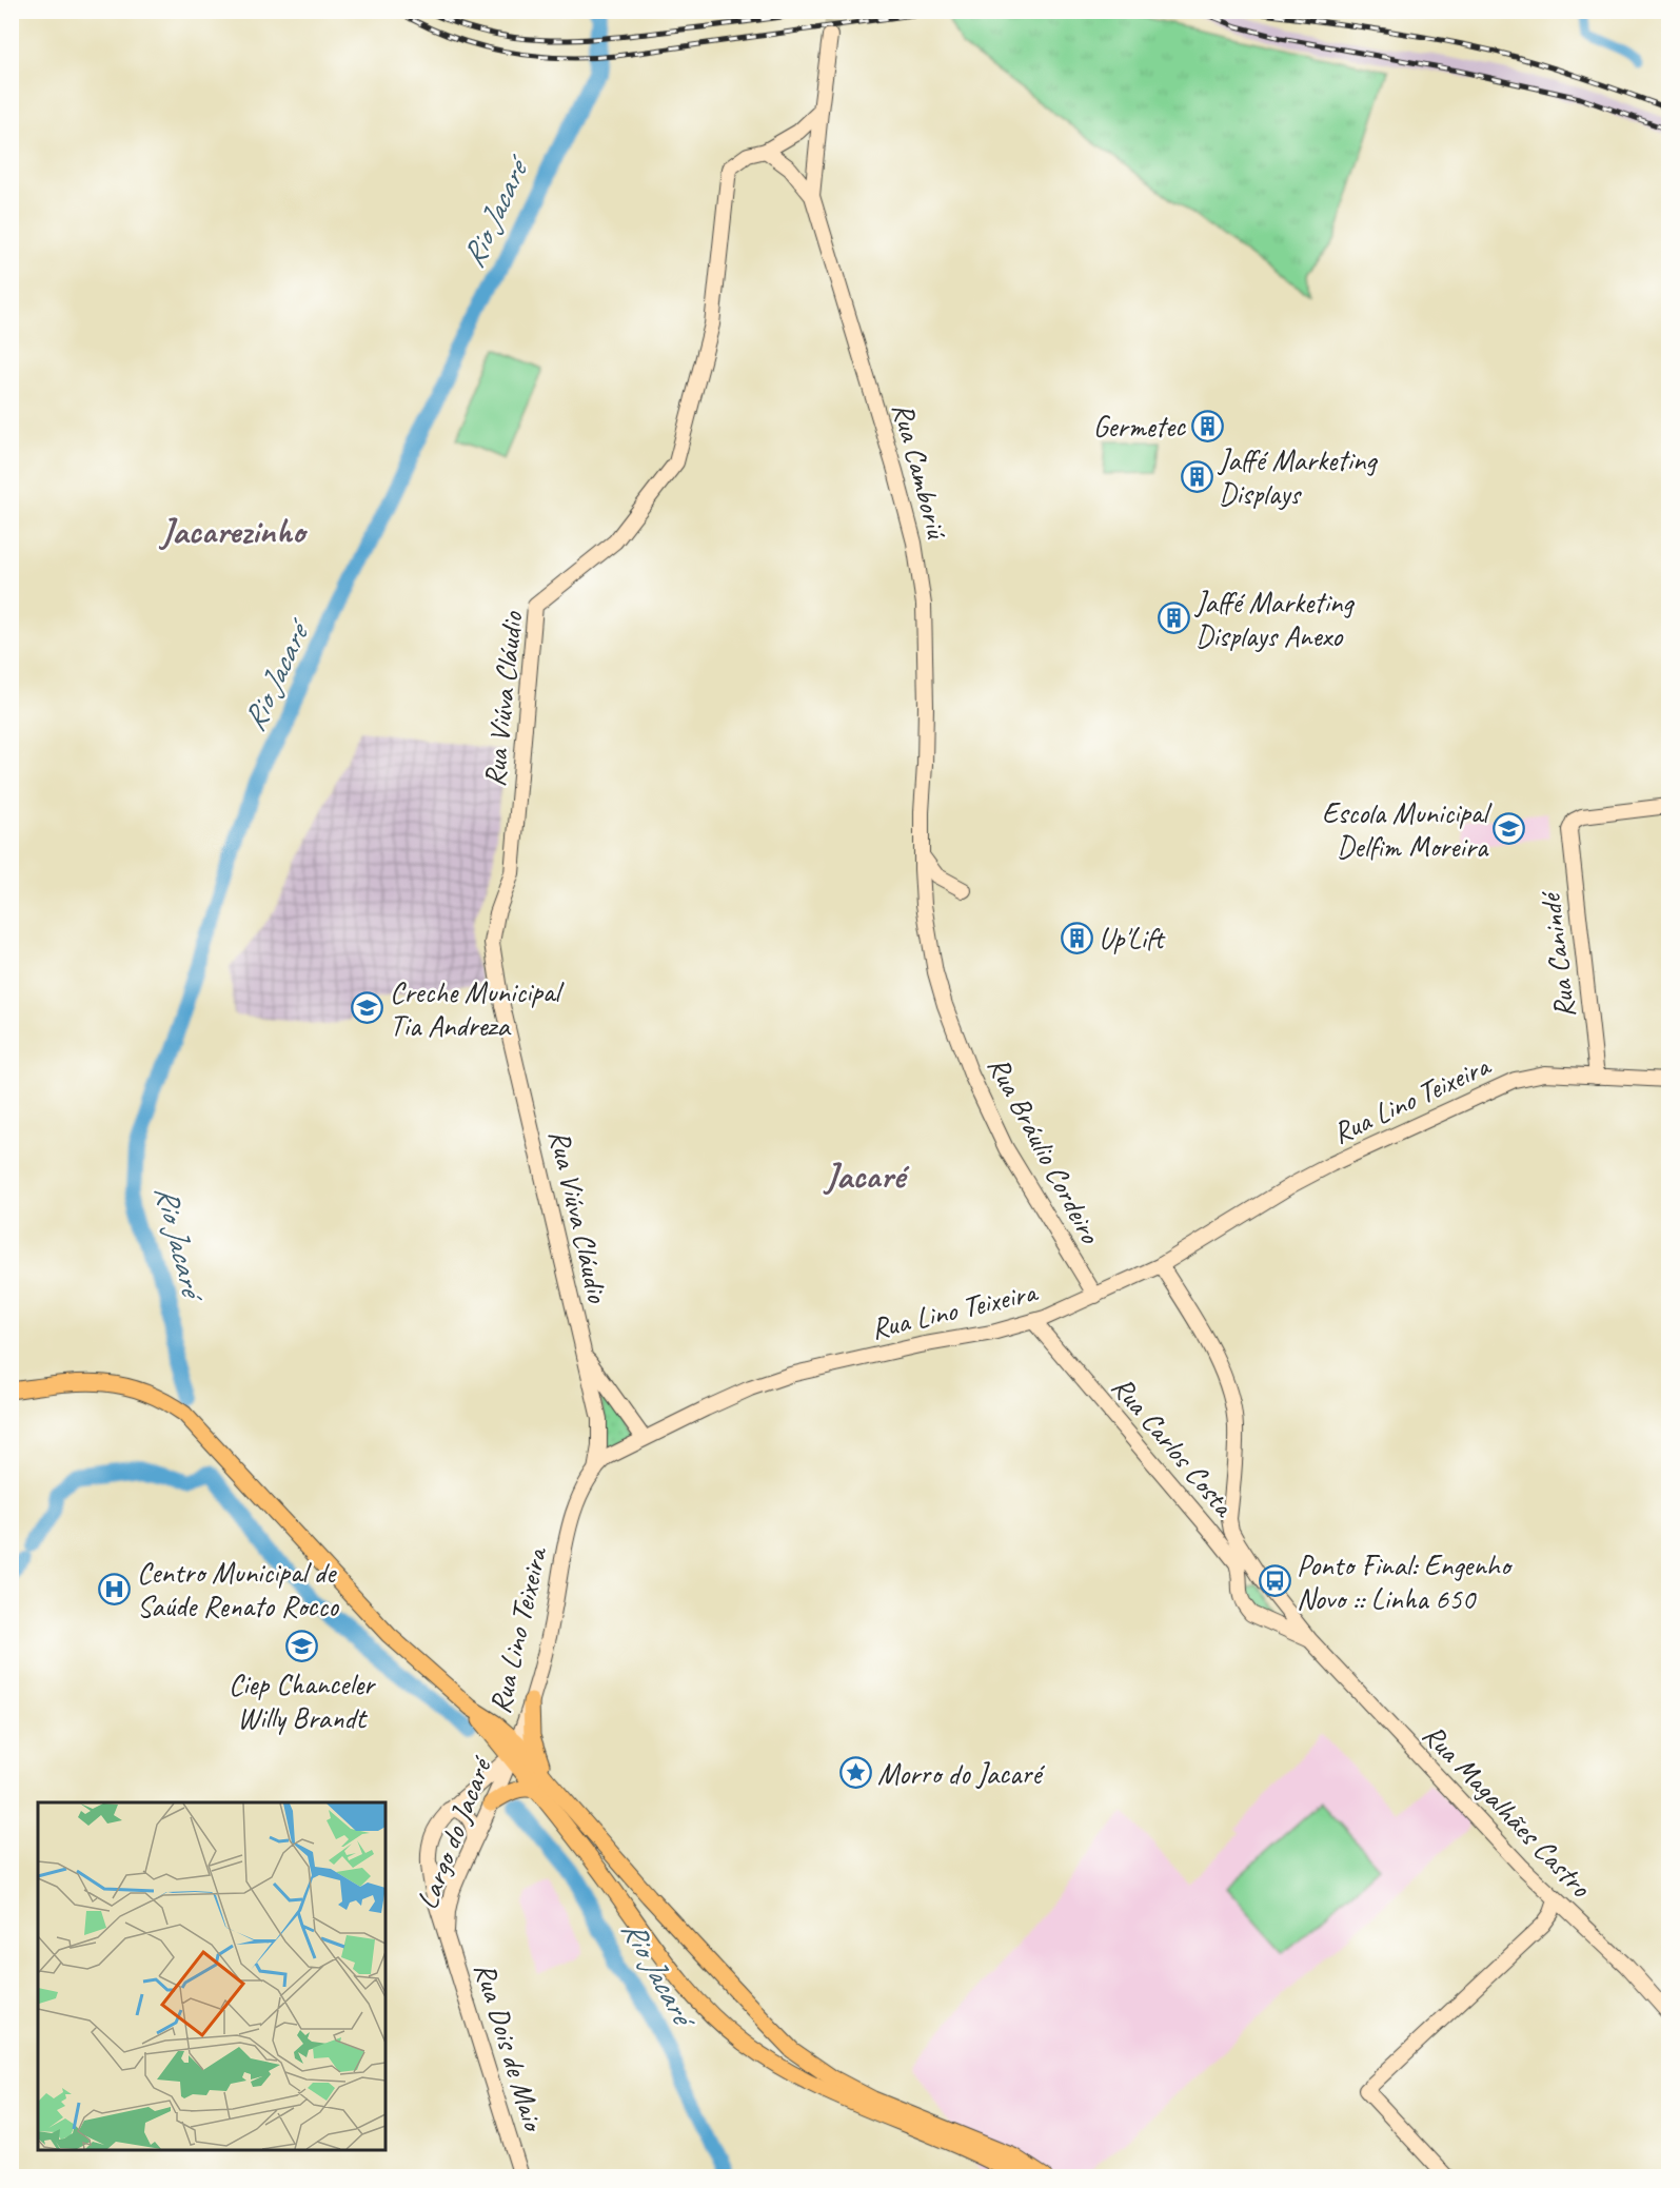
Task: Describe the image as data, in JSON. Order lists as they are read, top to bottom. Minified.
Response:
{"streets":{"street":["Rua Camboriú","Rua Viúva Cláudio","Rua Canindé","Rua Lino Teixeira","Rua Bráulio Cordeiro","Rua Carlos Costa","Rua Magalhães Castro","Largo do Jacaré","Rua Dois de Maio"]},"crossings":[["Rua Camboriú","Rua Viúva Cláudio"],["Rua Camboriú","Rua Bráulio Cordeiro"],["Rua Canindé","Rua Lino Teixeira"],["Rua Lino Teixeira","Rua Bráulio Cordeiro"],["Rua Lino Teixeira","Rua Carlos Costa"],["Rua Lino Teixeira","Rua Magalhães Castro"],["Rua Lino Teixeira","Largo do Jacaré"],["Rua Carlos Costa","Rua Magalhães Castro"],["Largo do Jacaré","Rua Dois de Maio"]],"districts":["Jacarezinho","Jacaré"],"water":["Rio Jacaré"],"places":{"building":["Germetec","Jaffé Marketing Displays","Jaffé Marketing Displays Anexo","Up'Lift"],"school or university":["Escola Municipal Delfim Moreira","Creche Municipal Tia Andreza","Ciep Chanceler Willy Brandt"],"bus stop":["Ponto Final: Engenho Novo :: Linha 650"],"hospital":["Centro Municipal de Saúde Renato Rocco"],"place":["Morro do Jacaré"]}}
